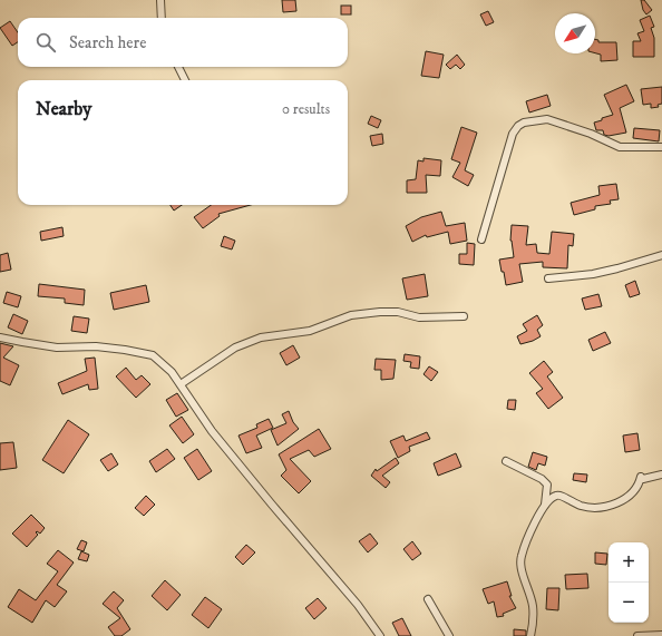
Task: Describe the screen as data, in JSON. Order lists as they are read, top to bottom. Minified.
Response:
{"north":"bottom left","page":{"search":"Search here","heading":["Nearby","0 results"],"map_buttons":["+","−"]}}
